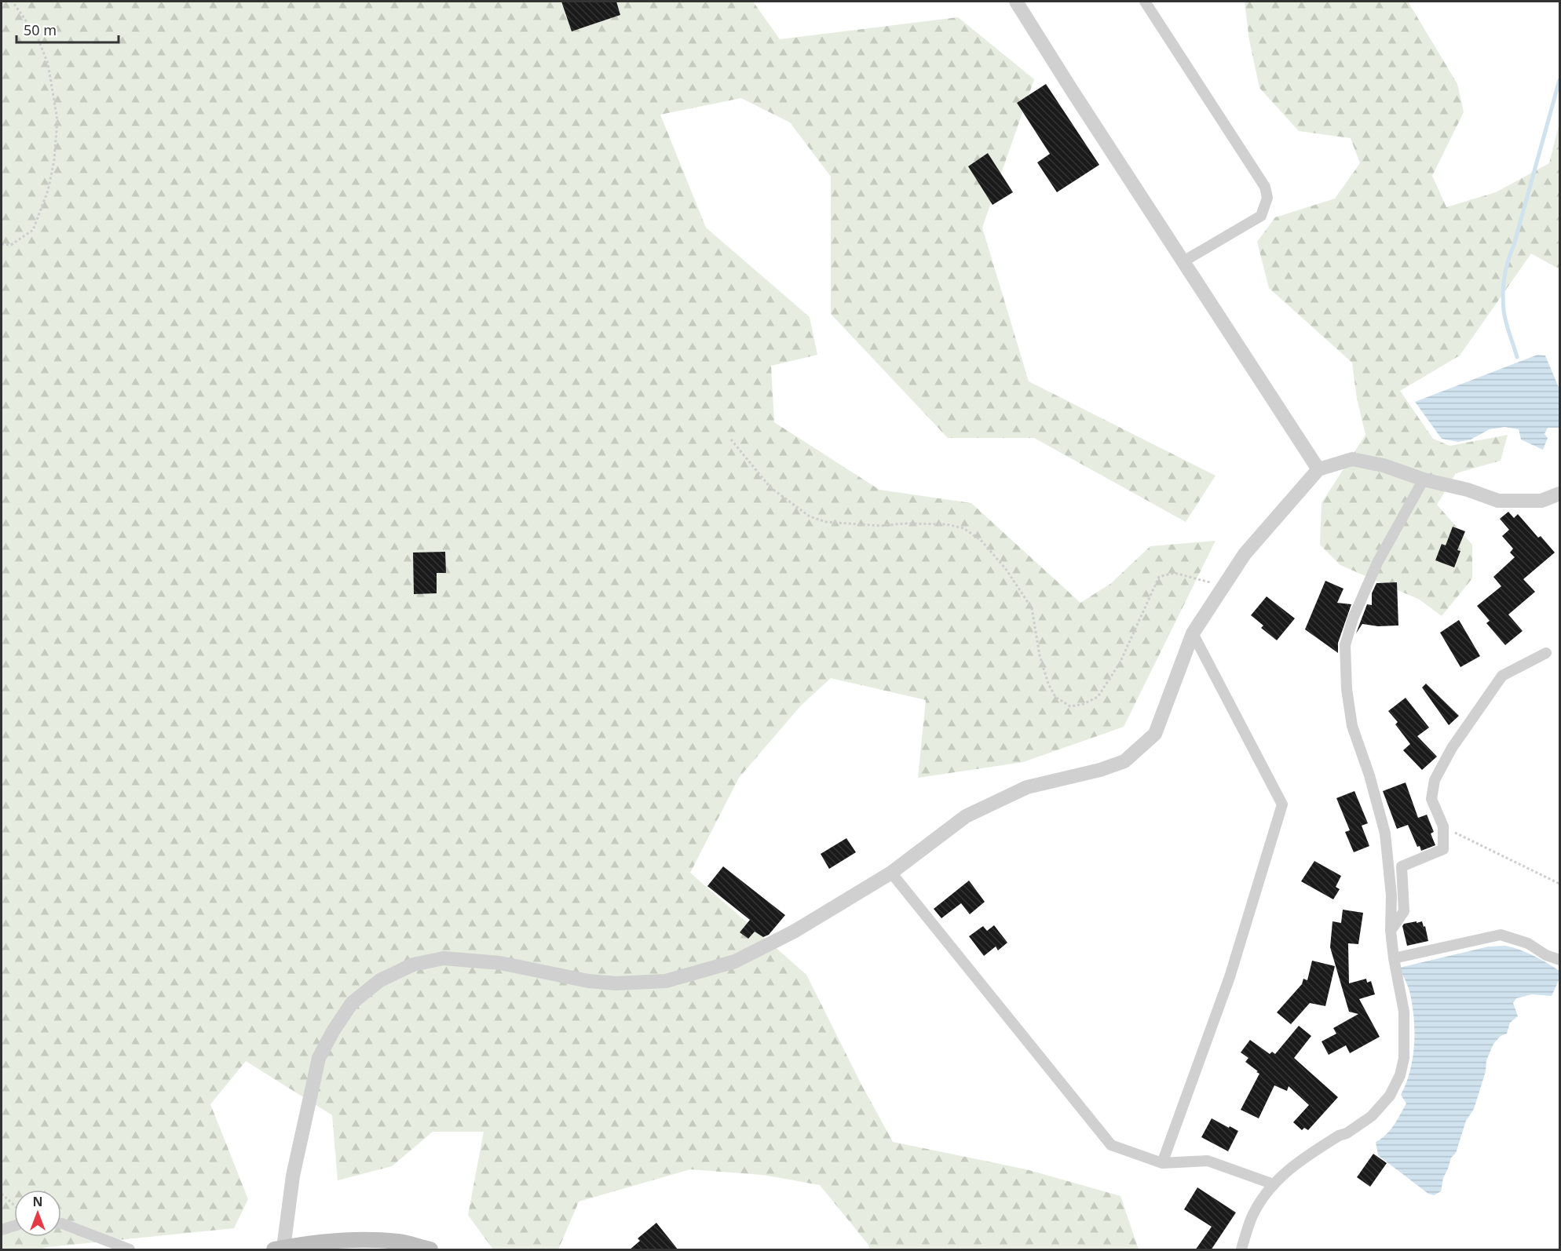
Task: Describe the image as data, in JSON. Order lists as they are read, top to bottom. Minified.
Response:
{"scale_bar":"50 m","north":"top"}
